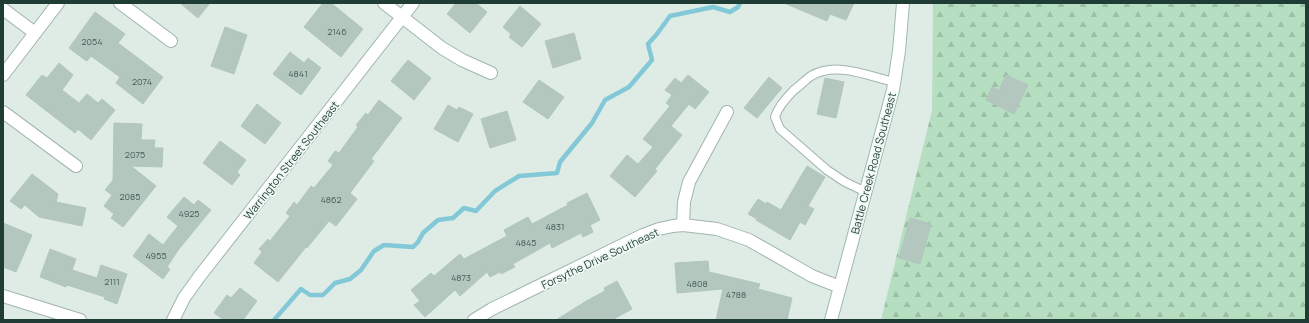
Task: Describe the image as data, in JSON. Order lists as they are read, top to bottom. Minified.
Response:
{"streets":{"street":["Warrington Street Southeast","Battle Creek Road Southeast","Forsythe Drive Southeast"]},"crossings":[["Battle Creek Road Southeast","Forsythe Drive Southeast"]],"house_numbers":["2146","2054","4841","2074","2075","2085","4862","4925","4831","4845","4955","4873","2111","4808","4788"]}
